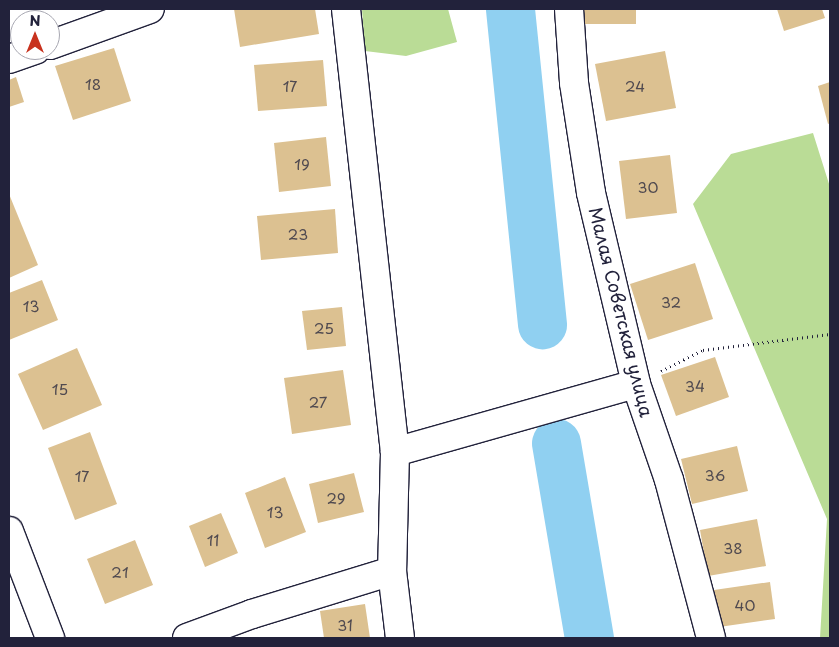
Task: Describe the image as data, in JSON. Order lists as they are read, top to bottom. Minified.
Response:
{"streets":{"street":["Малая Советская улица"]},"house_numbers":["18","17","24","19","30","23","32","13","25","34","15","27","36","17","29","13","11","38","21","40","31"],"north":"top"}
